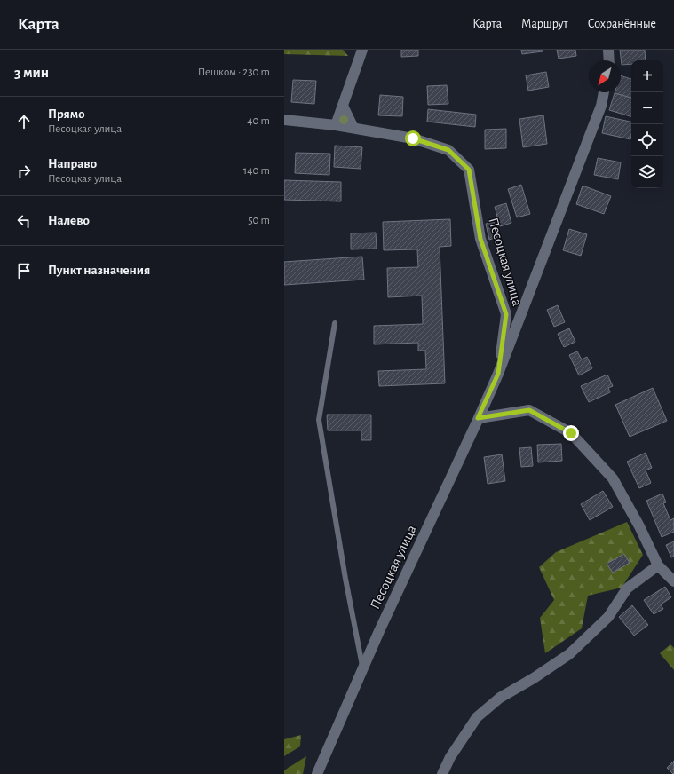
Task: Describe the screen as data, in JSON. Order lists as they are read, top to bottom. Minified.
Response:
{"streets":{"street":["Песоцкая улица"]},"north":"bottom left","page":{"header":"Карта","nav":["Карта","Маршрут","Сохранённые"],"heading":["3 мин","Пешком · 230 m"],"map_buttons":["+","−"],"list":[["Прямо","Песоцкая улица","40 m"],["Направо","Песоцкая улица","140 m"],["Налево","50 m"],"Пункт назначения"]}}
